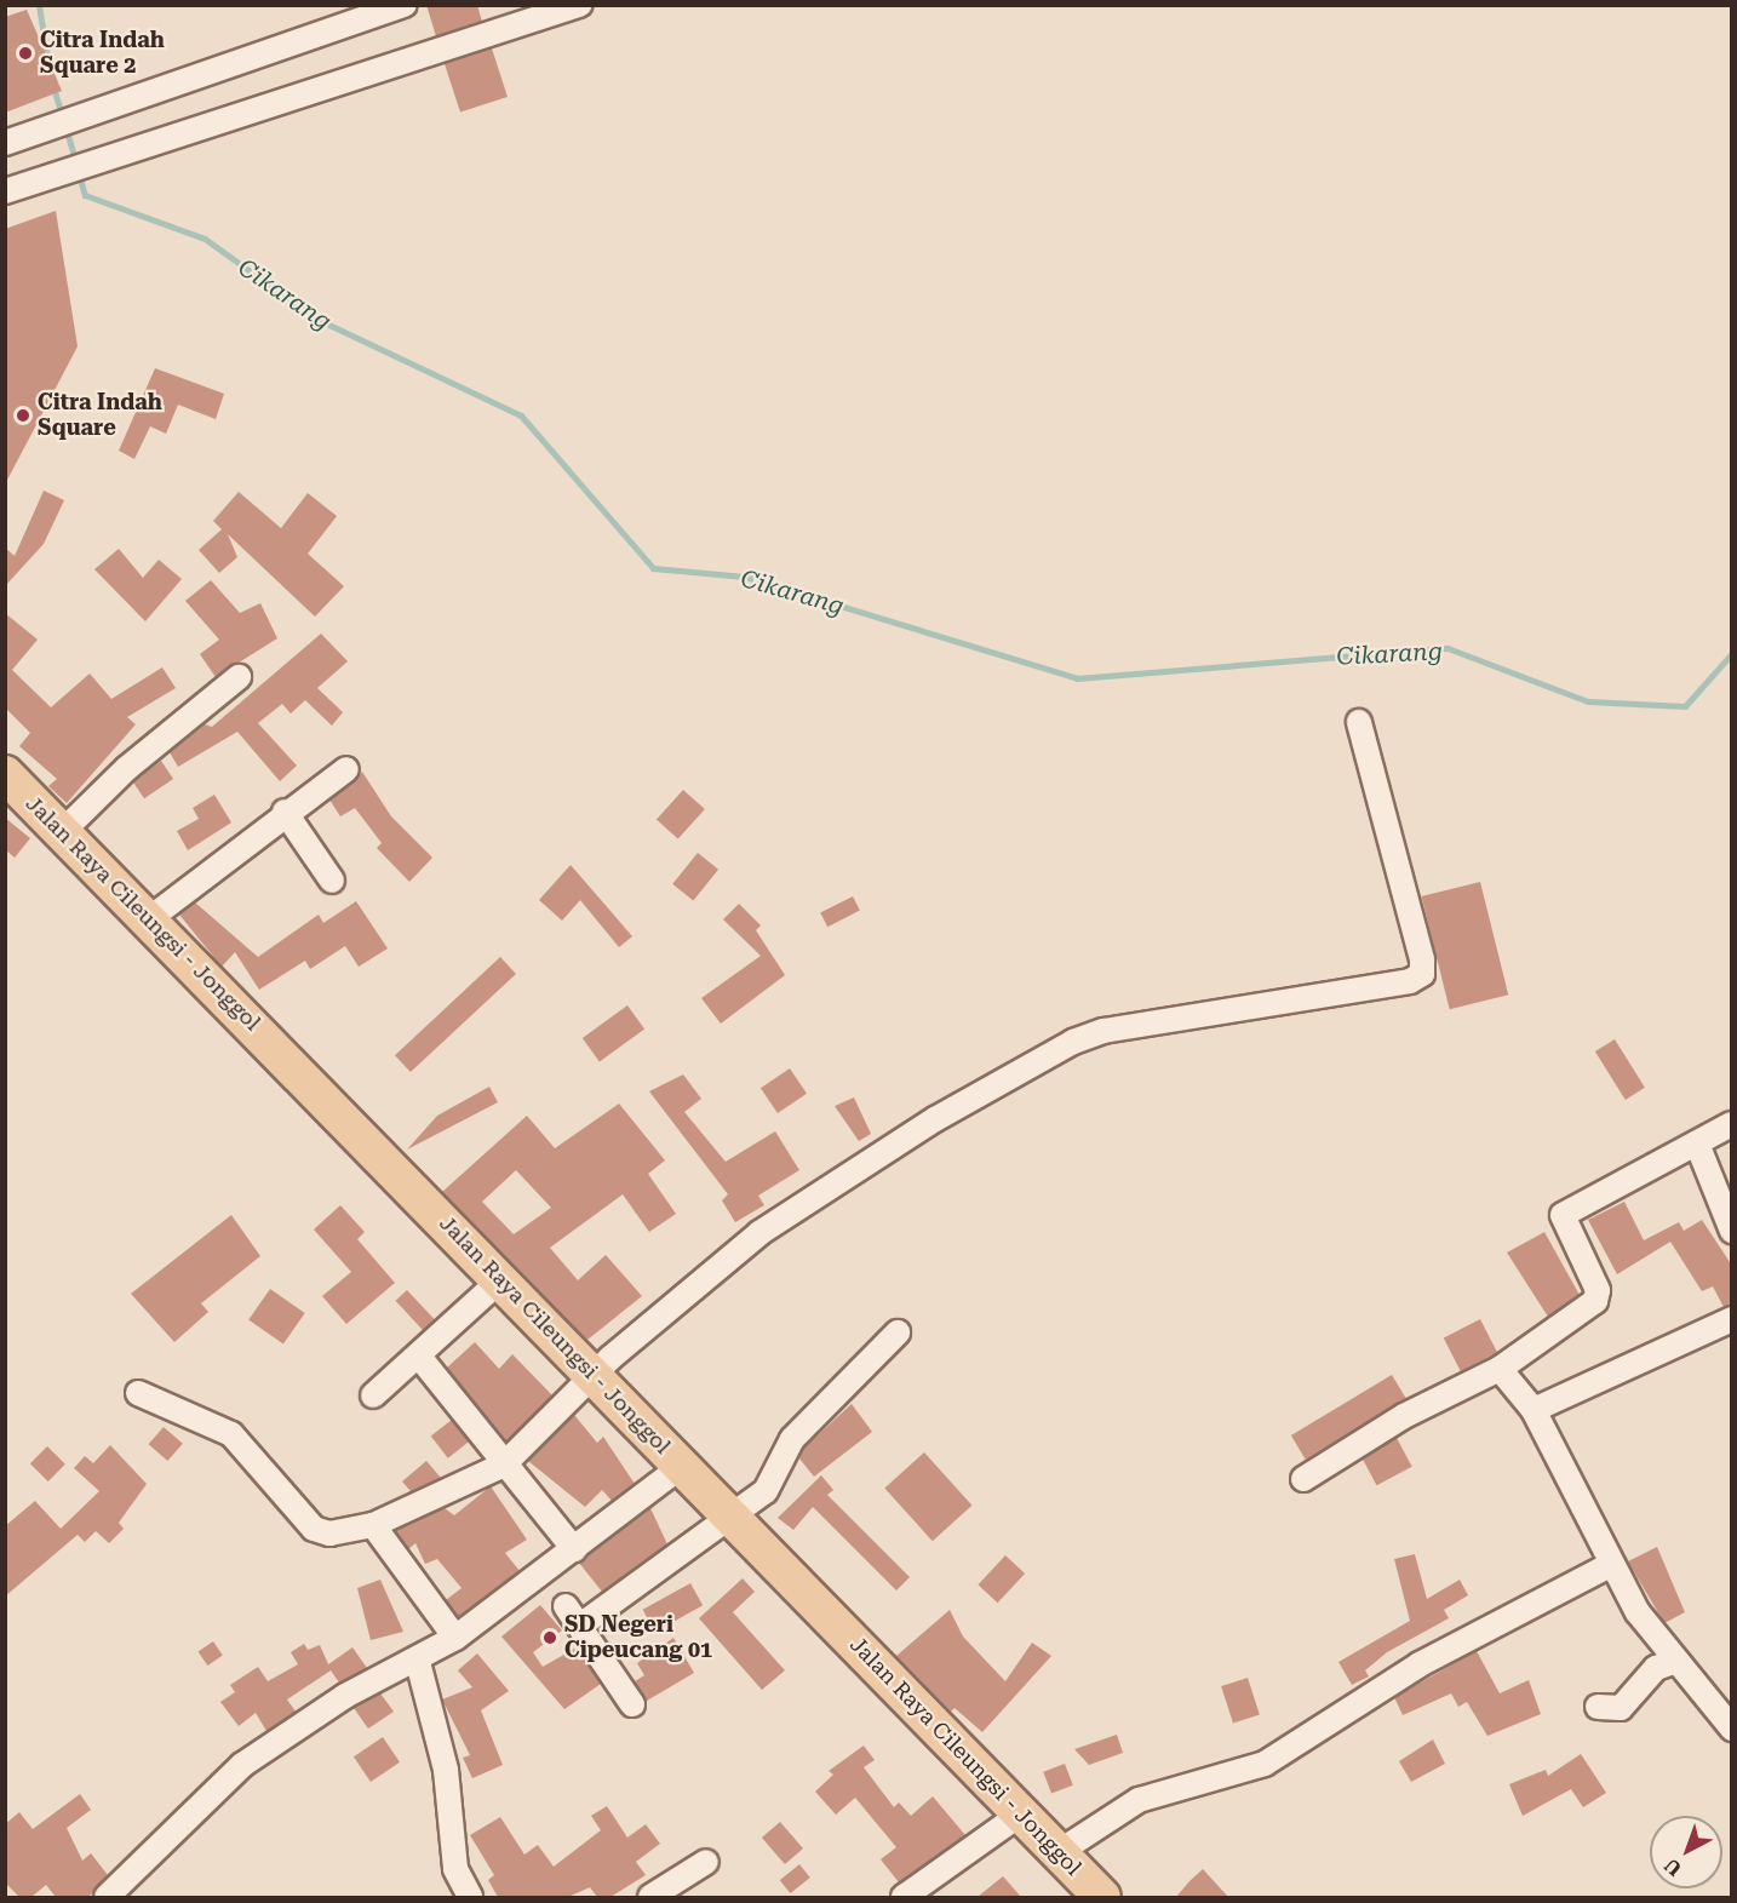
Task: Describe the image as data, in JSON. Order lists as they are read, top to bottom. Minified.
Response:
{"streets":{"main road":["Jalan Raya Cileungsi - Jonggol"]},"water":["Cikarang"],"places":["Citra Indah Square 2","Citra Indah Square","SD Negeri Cipeucang 01"],"north":"bottom left"}
